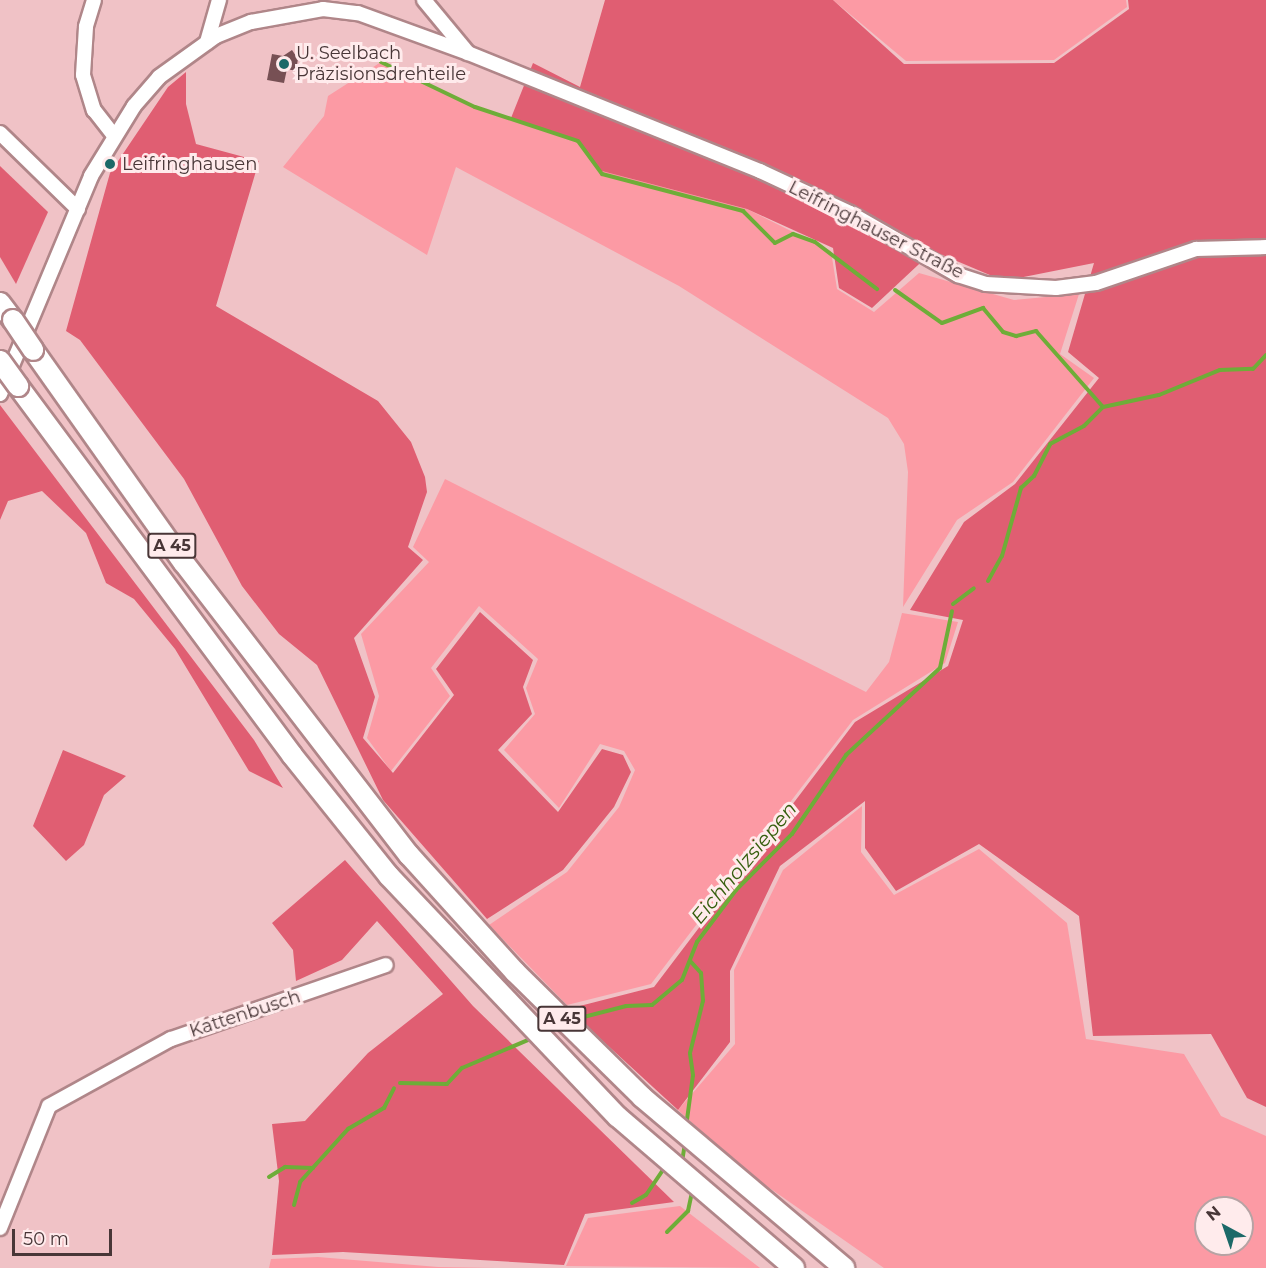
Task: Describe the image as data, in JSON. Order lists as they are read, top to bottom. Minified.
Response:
{"streets":{"highway":["A 45"],"street":["Leifringhauser Straße","Kattenbusch"]},"crossings":[["Leifringhauser Straße","A 45"]],"water":["Eichholzsiepen"],"places":["U. Seelbach Präzisionsdrehteile","Leifringhausen"],"scale_bar":"50 m","north":"top left"}
